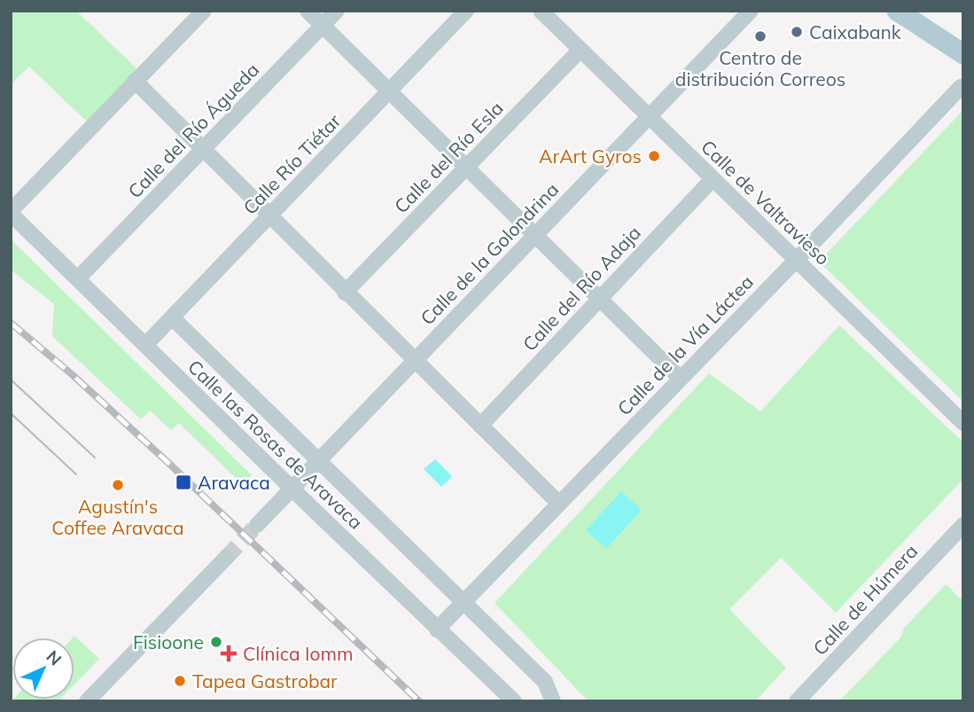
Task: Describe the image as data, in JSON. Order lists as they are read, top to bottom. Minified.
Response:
{"streets":{"street":["Calle del Río Águeda","Calle del Río Esla","Calle Río Tiétar","Calle de Valtravieso","Calle de la Golondrina","Calle del Río Adaja","Calle de la Vía Láctea","Calle las Rosas de Aravaca","Calle de Húmera"]},"crossings":[["Calle del Río Águeda","Calle las Rosas de Aravaca"],["Calle del Río Esla","Calle de Valtravieso"],["Calle Río Tiétar","Calle las Rosas de Aravaca"],["Calle de Valtravieso","Calle de la Golondrina"],["Calle de Valtravieso","Calle del Río Adaja"],["Calle de Valtravieso","Calle de la Vía Láctea"],["Calle de la Golondrina","Calle las Rosas de Aravaca"],["Calle de la Vía Láctea","Calle las Rosas de Aravaca"]],"places":{"other":["Caixabank","Centro de distribución Correos","ArArt Gyros","Agustín's Coffee Aravaca","Fisioone","Tapea Gastrobar"],"transit":["Aravaca"],"health":["Clínica Iomm"]},"north":"top right"}
